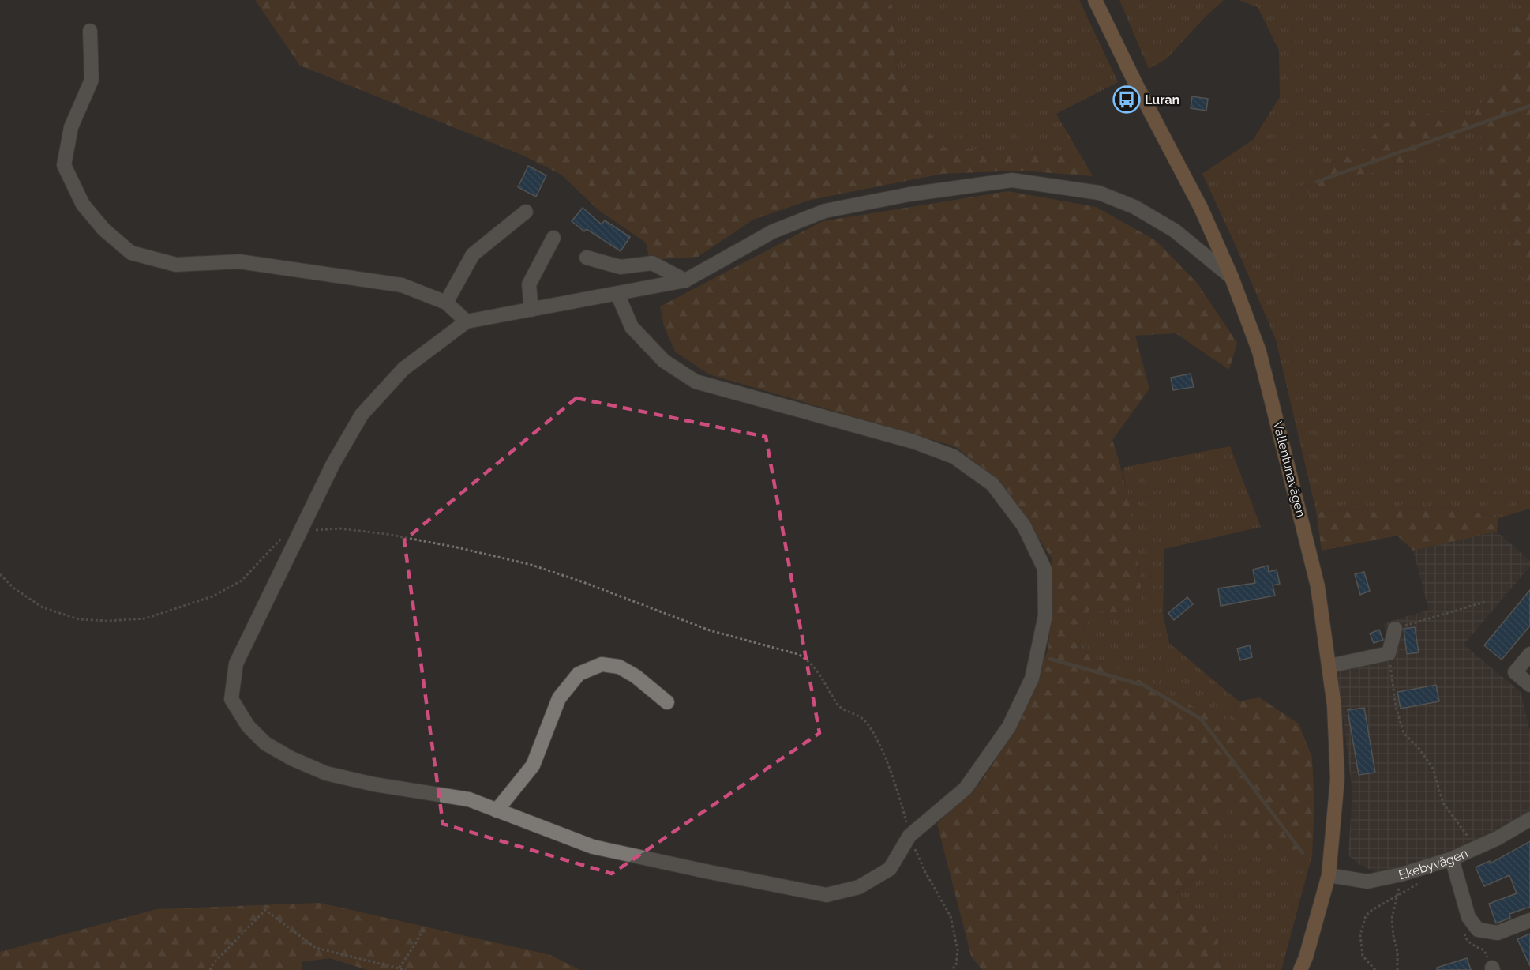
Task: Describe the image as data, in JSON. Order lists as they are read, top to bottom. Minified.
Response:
{"streets":{"main road":["Vallentunavägen"],"street":["Ekebyvägen"]},"crossings":[["Vallentunavägen","Ekebyvägen"]],"places":{"bus stop":["Luran"]}}
